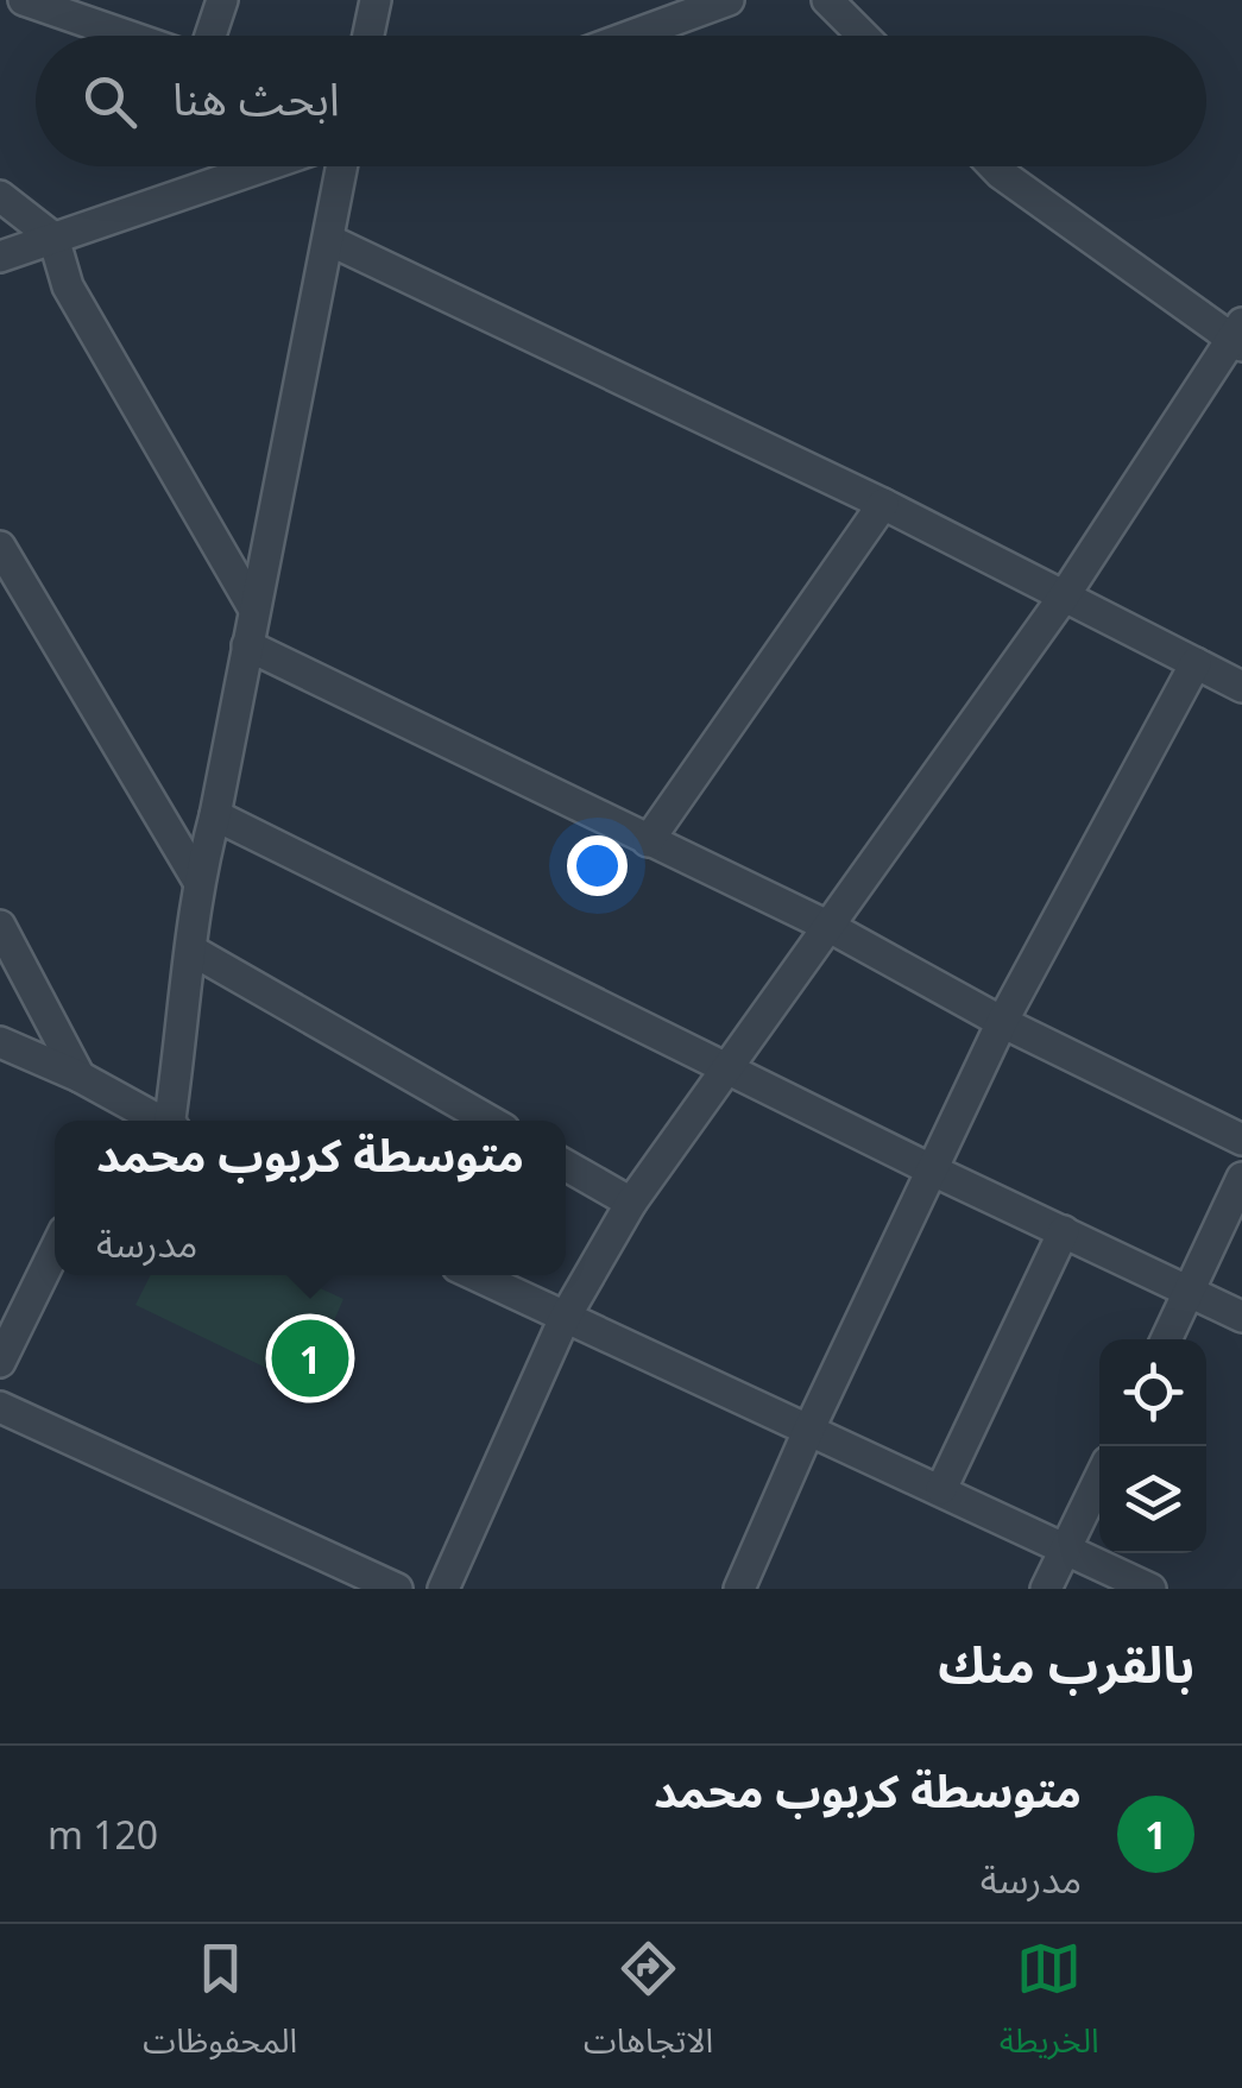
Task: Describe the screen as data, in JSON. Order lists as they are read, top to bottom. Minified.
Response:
{"page":{"search":"ابحث هنا","popup":["متوسطة كربوب محمد","مدرسة"],"pins":"1","heading":"بالقرب منك","list":[{"mark":"1","name":"متوسطة كربوب محمد","note":"مدرسة","value":"120 m"}],"nav":["الخريطة","الاتجاهات","المحفوظات"]}}
